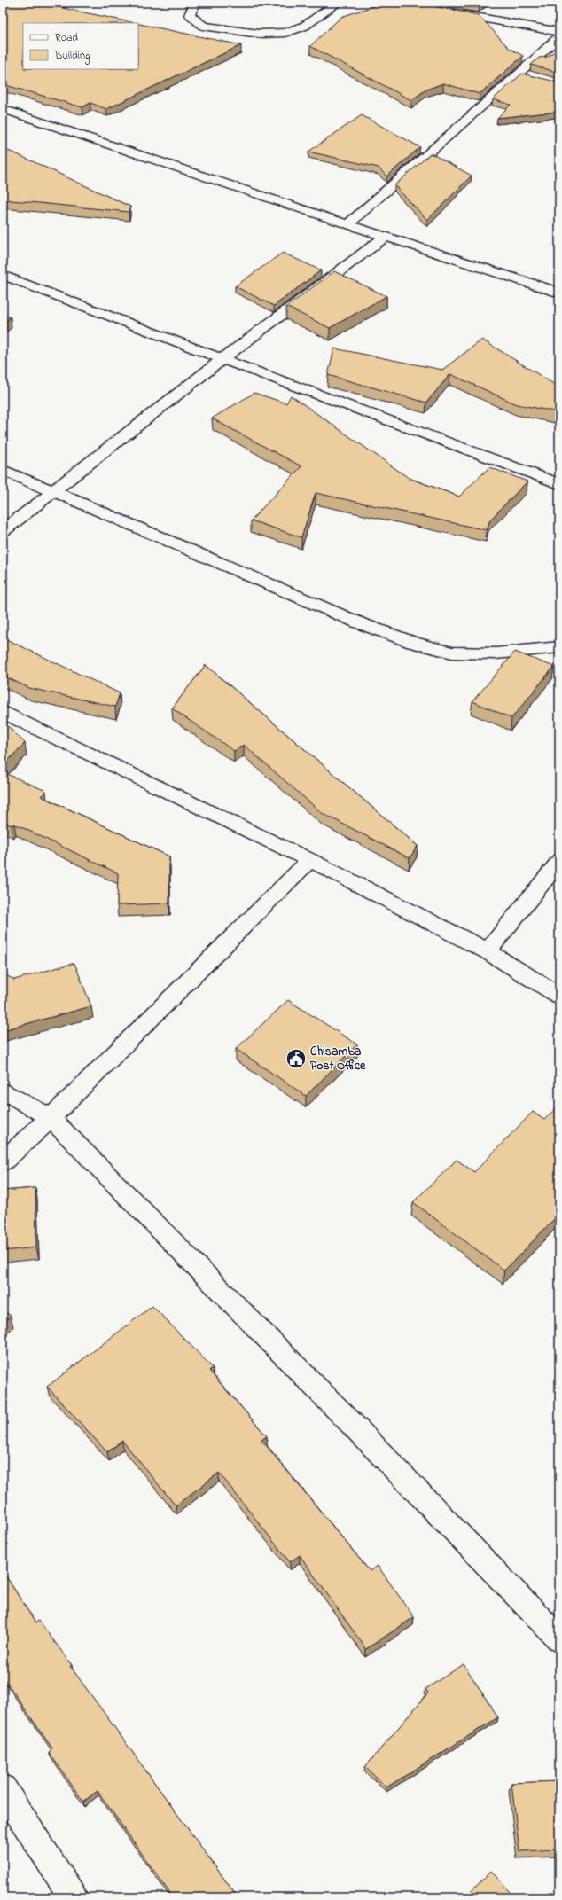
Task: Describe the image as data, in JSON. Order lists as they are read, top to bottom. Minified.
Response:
{"places":{"public building":["Chisamba Post Office"]},"legend":["Road","Building"]}
